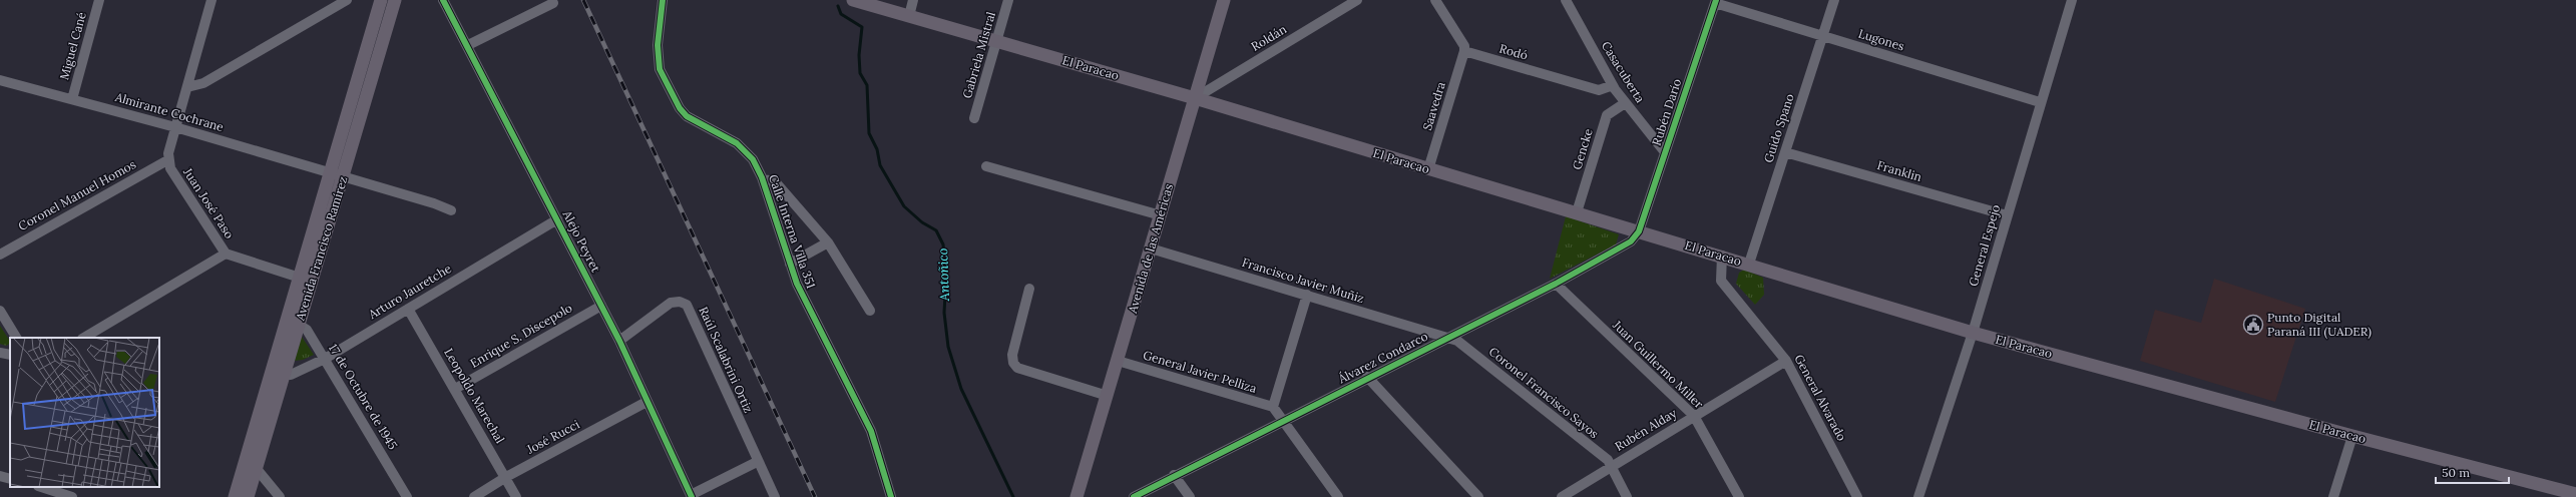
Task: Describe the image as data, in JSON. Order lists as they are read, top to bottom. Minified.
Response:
{"streets":{"main road":["El Paracao","Avenida Francisco Ramírez","Avenida de las Américas"],"street":["Roldán","Lugones","Miguel Cané","Rodó","Gabriela Mistral","Casacuberta","Saavedra","Almirante Cochrane","Rubén Darío","Guido Spano","Gencke","Franklin","Coronel Manuel Homos","Juan José Paso","Calle Interna Villa 351","Alejo Peyret","General Espejo","Francisco Javier Muñiz","Arturo Jauretche","Enrique S. Discepolo","Álvarez Condarco","Raúl Scalabrini Ortiz","Juan Guillermo Miller","General Javier Pelliza","Coronel Francisco Sayos","Leopoldo Marechal","17 de Octubre de 1945","General Alvarado","Rubén Alday","José Rucci"]},"crossings":[["Roldán","El Paracao"],["Roldán","Avenida de las Américas"],["Lugones","Rubén Darío"],["Lugones","Guido Spano"],["Lugones","General Espejo"],["Miguel Cané","Almirante Cochrane"],["Rodó","Casacuberta"],["Rodó","Saavedra"],["Gabriela Mistral","El Paracao"],["El Paracao","Saavedra"],["El Paracao","Rubén Darío"],["El Paracao","Guido Spano"],["El Paracao","Gencke"],["El Paracao","General Espejo"],["El Paracao","Avenida de las Américas"],["El Paracao","Álvarez Condarco"],["El Paracao","General Alvarado"],["Casacuberta","Rubén Darío"],["Casacuberta","Gencke"],["Almirante Cochrane","Avenida Francisco Ramírez"],["Rubén Darío","Álvarez Condarco"],["Guido Spano","Franklin"],["Franklin","General Espejo"],["Coronel Manuel Homos","Juan José Paso"],["Juan José Paso","Avenida Francisco Ramírez"],["Alejo Peyret","Arturo Jauretche"],["Alejo Peyret","Enrique S. Discepolo"],["Alejo Peyret","Raúl Scalabrini Ortiz"],["Alejo Peyret","José Rucci"],["Avenida Francisco Ramírez","Arturo Jauretche"],["Avenida Francisco Ramírez","17 de Octubre de 1945"],["Avenida de las Américas","Francisco Javier Muñiz"],["Avenida de las Américas","General Javier Pelliza"],["Francisco Javier Muñiz","Álvarez Condarco"],["Francisco Javier Muñiz","Coronel Francisco Sayos"],["Arturo Jauretche","Leopoldo Marechal"],["Arturo Jauretche","17 de Octubre de 1945"],["Enrique S. Discepolo","Leopoldo Marechal"],["Álvarez Condarco","Juan Guillermo Miller"],["Álvarez Condarco","Coronel Francisco Sayos"],["Juan Guillermo Miller","Rubén Alday"],["Coronel Francisco Sayos","Rubén Alday"],["Leopoldo Marechal","José Rucci"],["General Alvarado","Rubén Alday"]],"water":["Antoñico"],"places":{"public building":["Punto Digital Paraná III (UADER)"]},"scale_bar":"50 m"}
